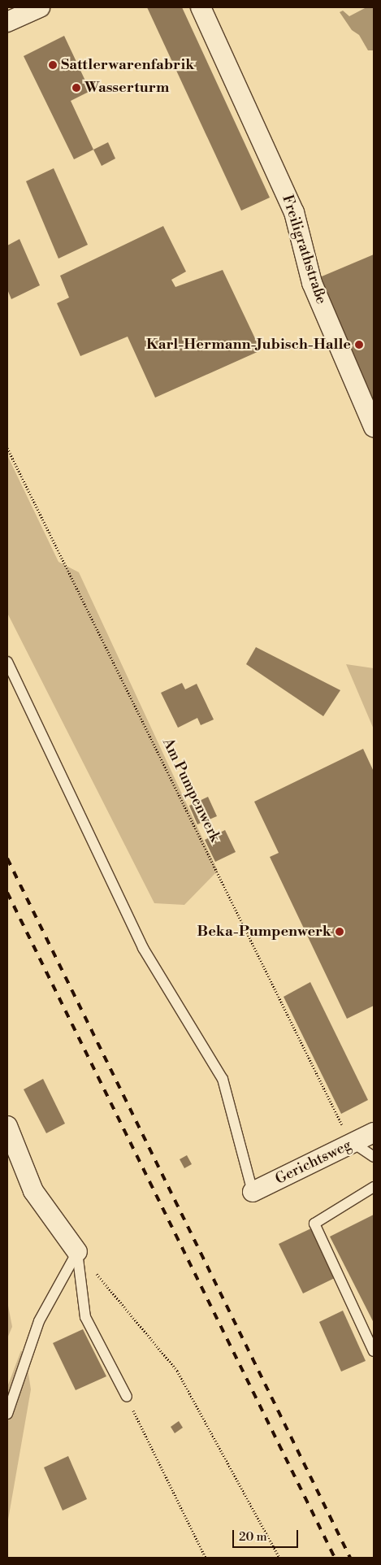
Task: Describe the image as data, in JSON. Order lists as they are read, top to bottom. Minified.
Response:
{"streets":{"street":["Freiligrathstraße","Gerichtsweg"],"path":["Am Pumpenwerk"]},"crossings":[["Am Pumpenwerk","Gerichtsweg"]],"places":["Sattlerwarenfabrik","Wasserturm","Karl-Hermann-Jubisch-Halle","Beka-Pumpenwerk"],"scale_bar":"20 m"}
